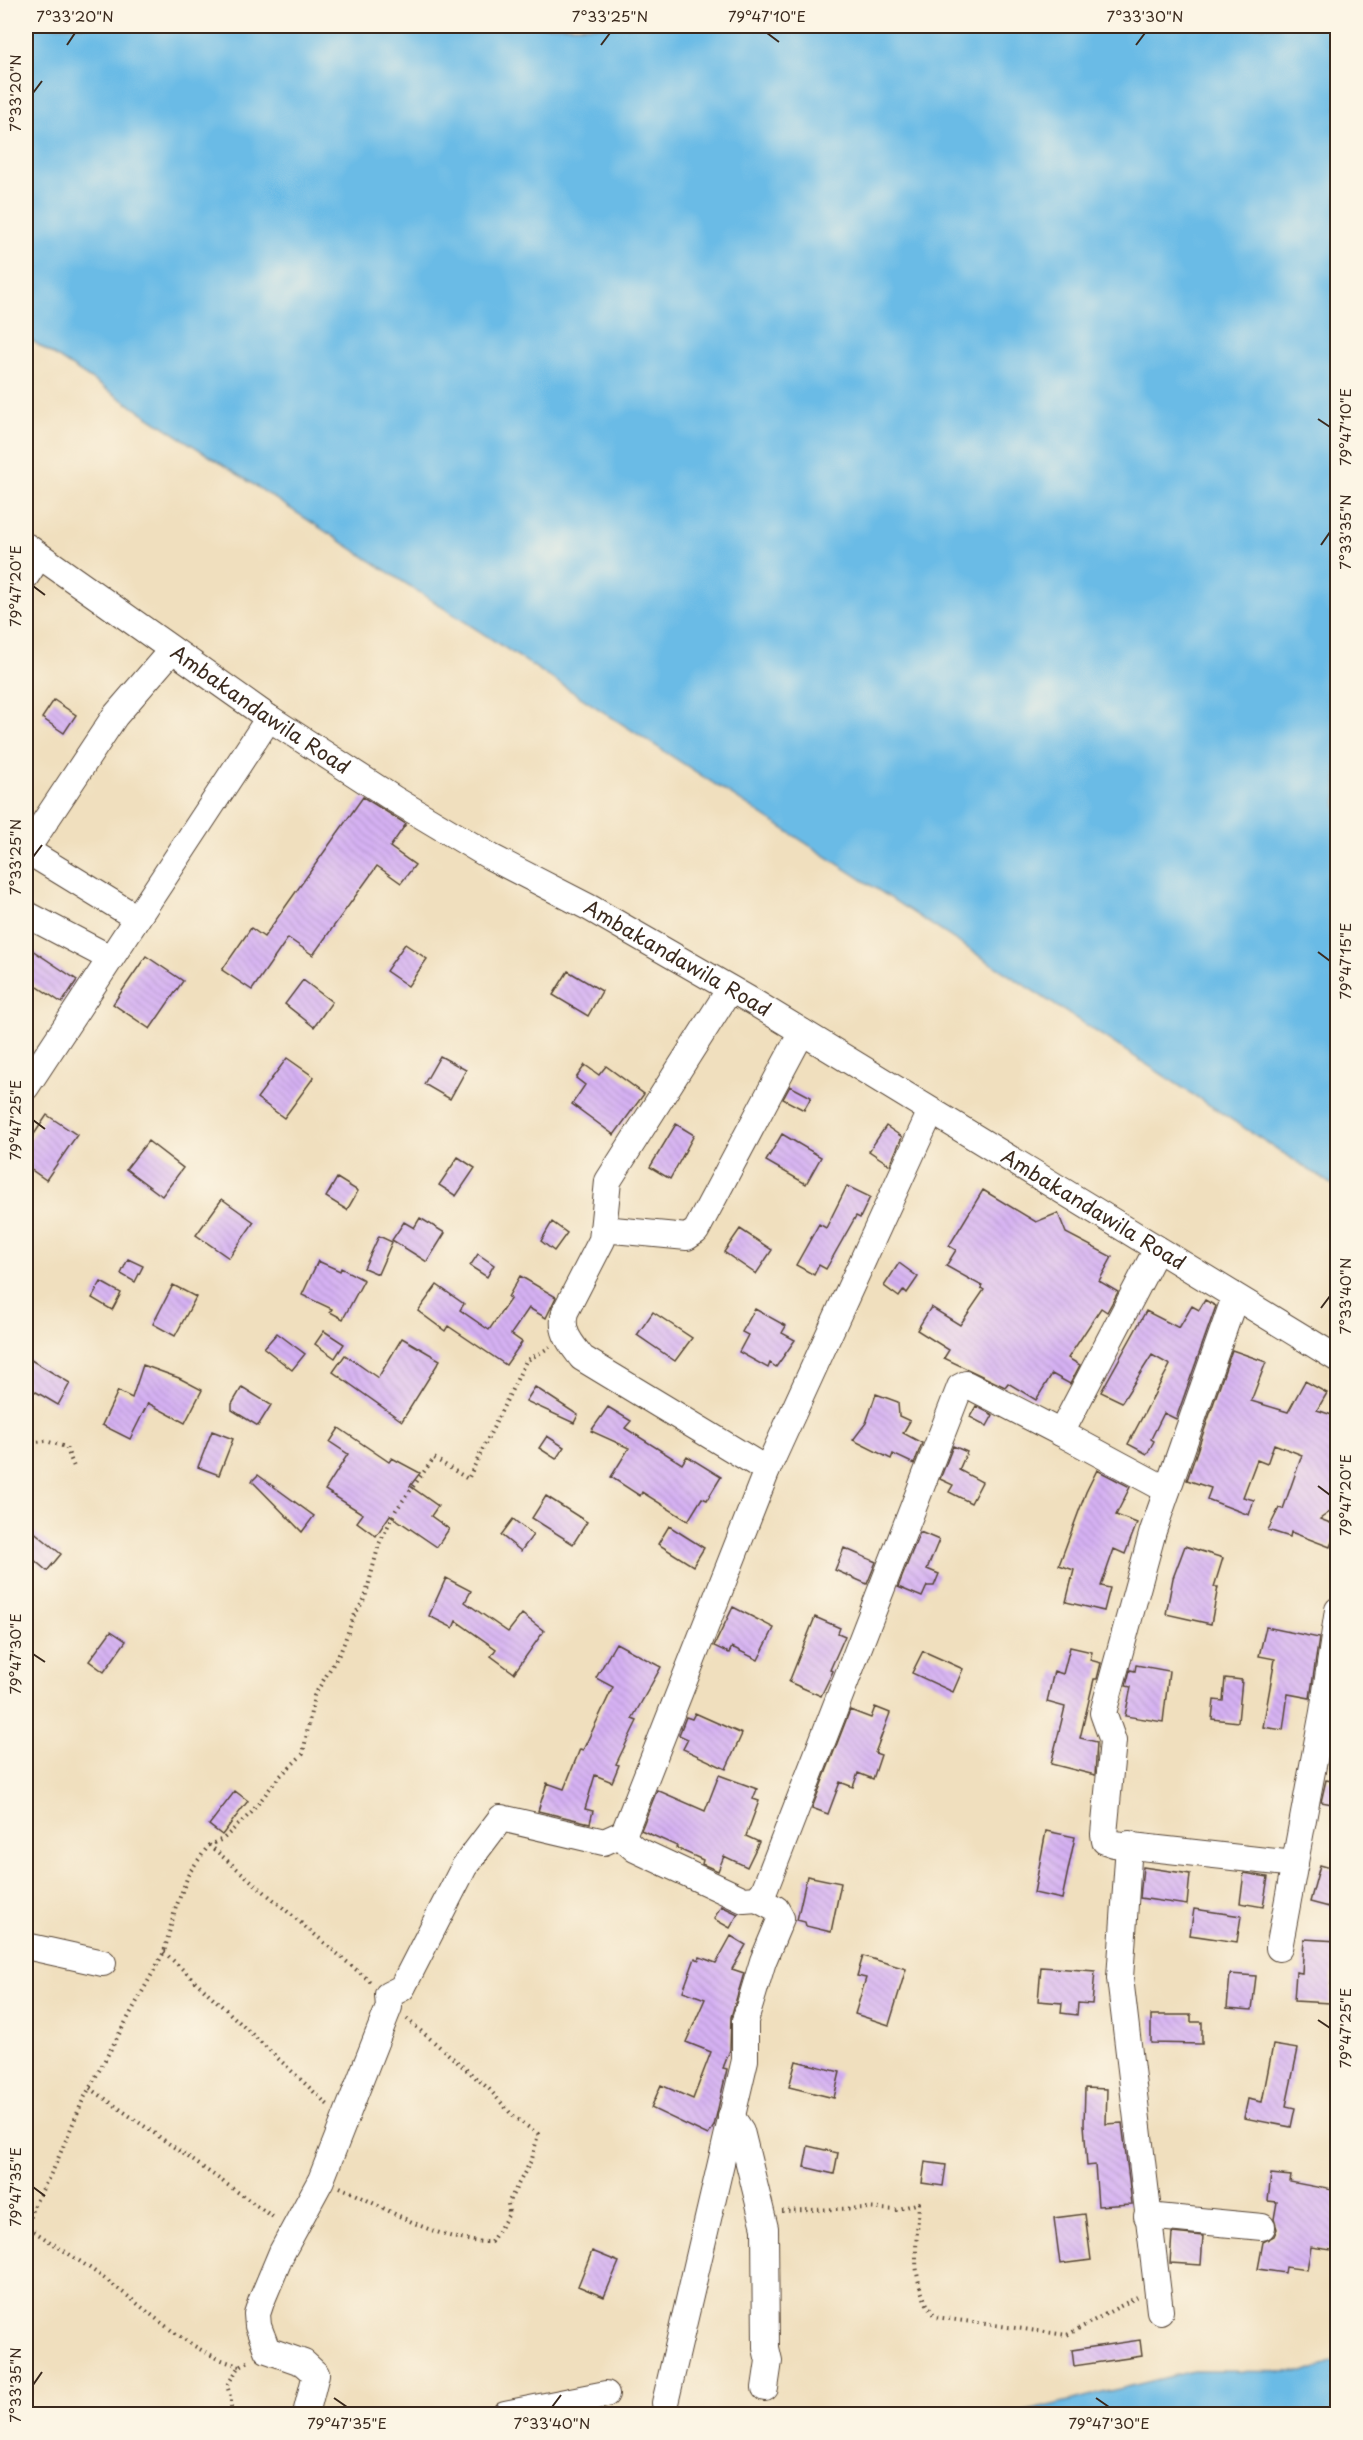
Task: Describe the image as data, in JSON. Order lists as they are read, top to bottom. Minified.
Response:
{"streets":{"street":["Ambakandawila Road"]},"coordinates":["7°33'20\"N","7°33'25\"N","79°47'10\"E","7°33'30\"N","7°33'35\"N","79°47'20\"E","79°47'15\"E","79°47'25\"E","7°33'40\"N","79°47'30\"E","79°47'35\"E"]}
